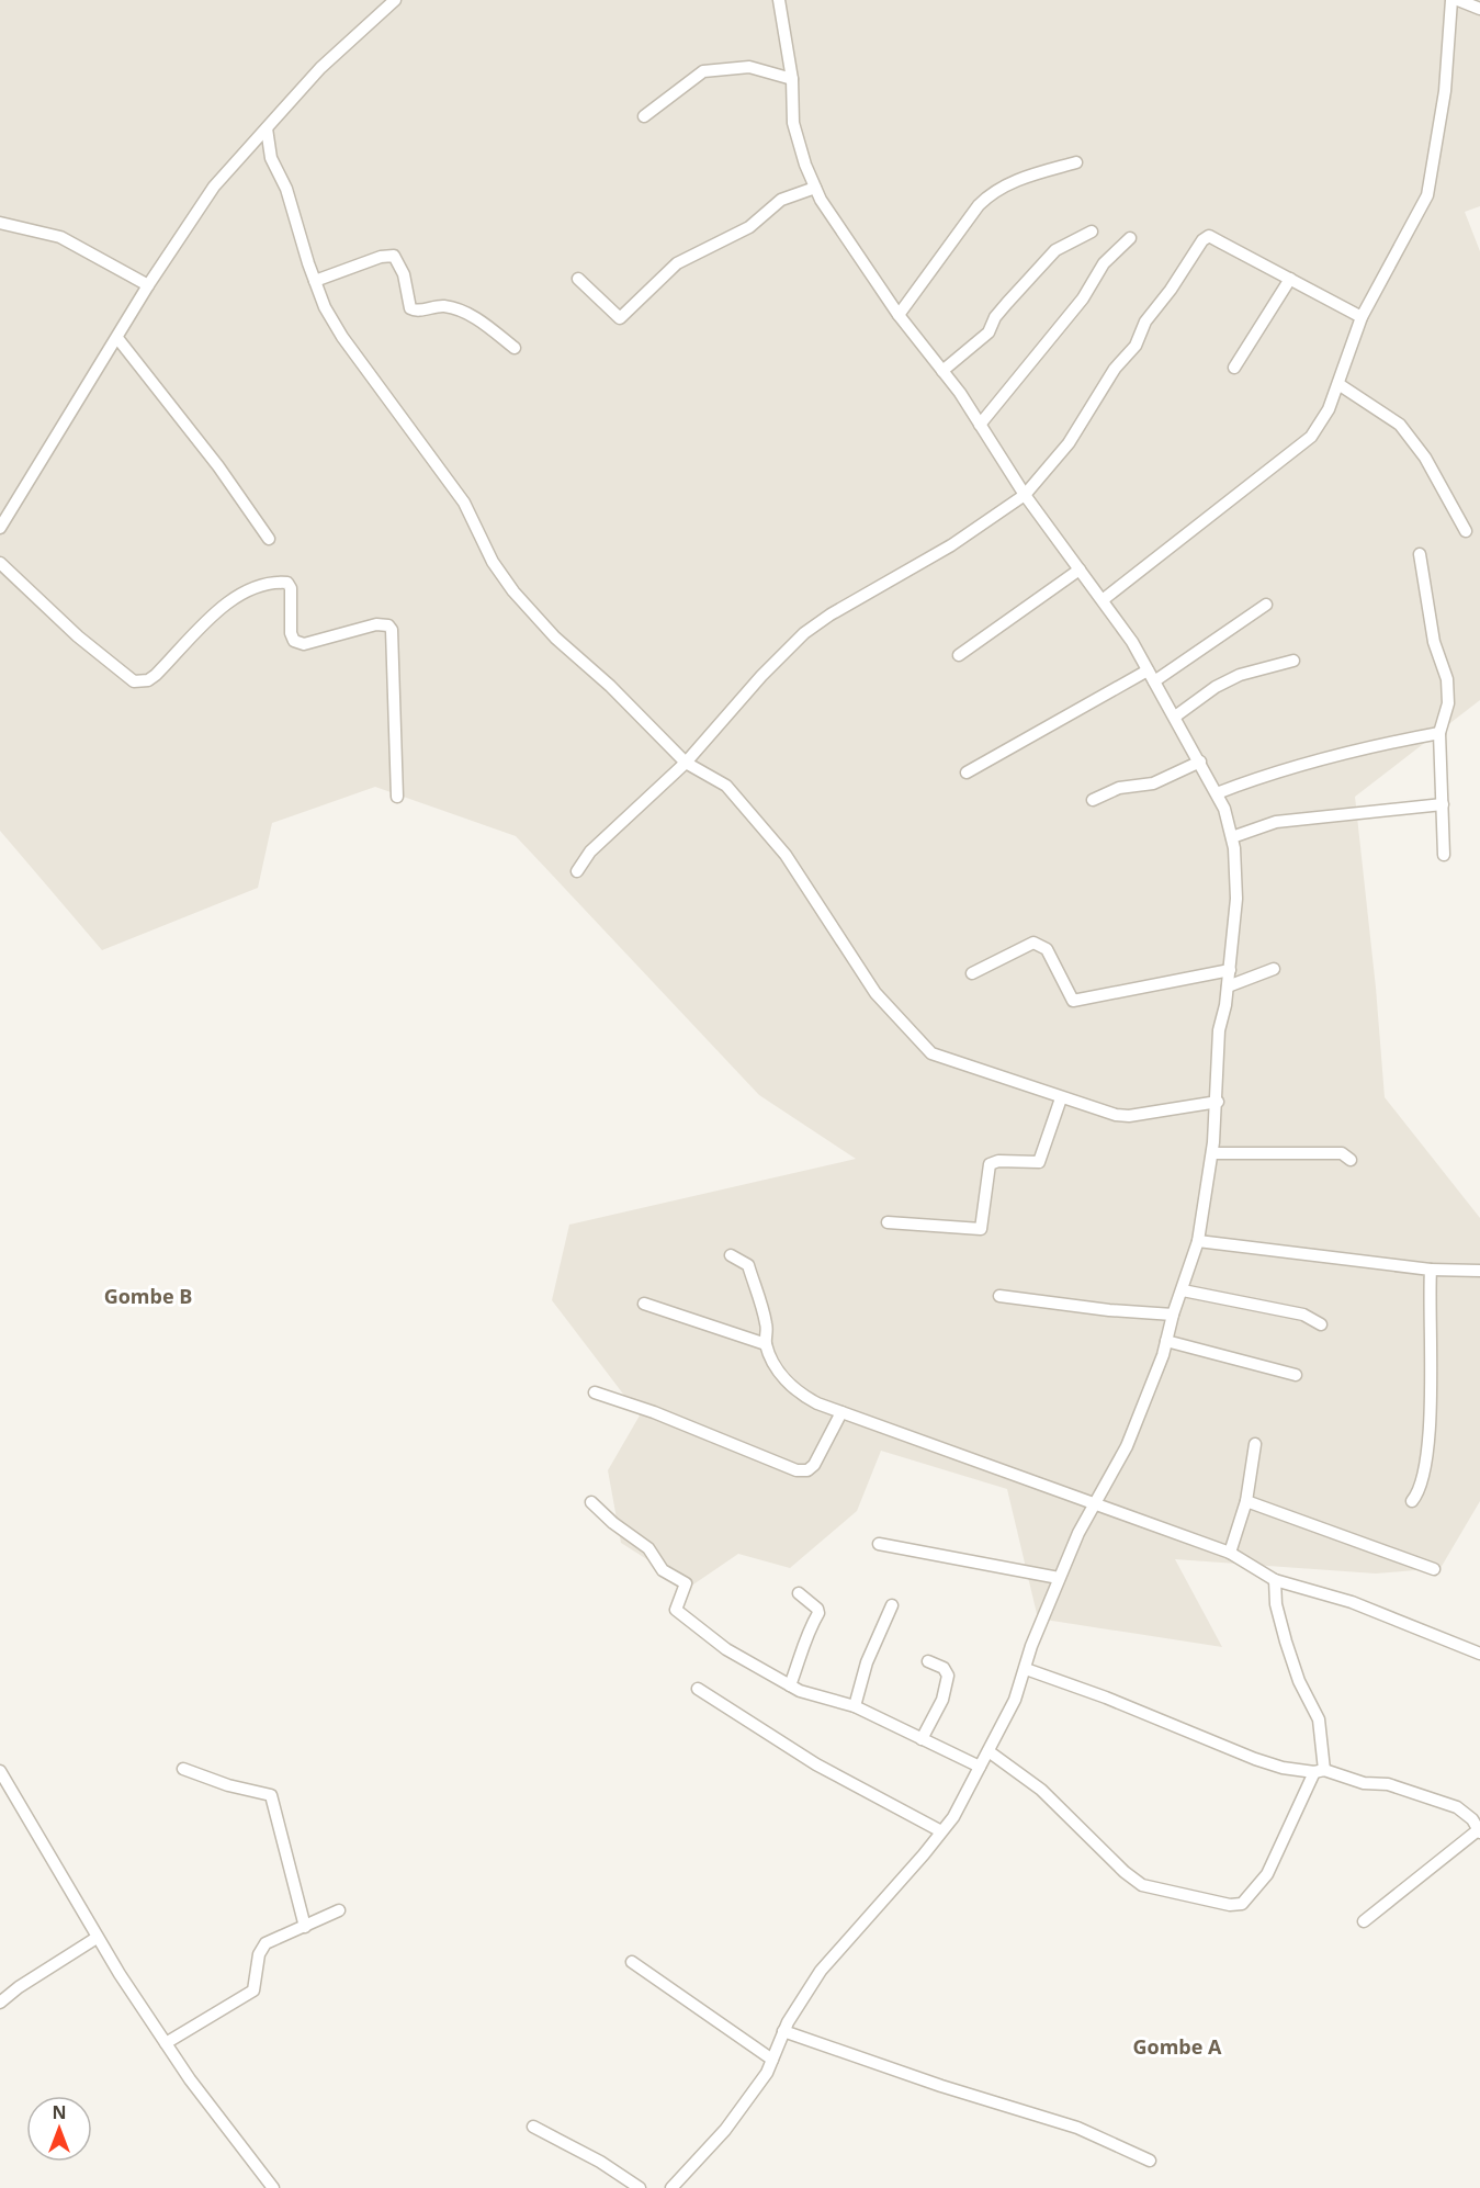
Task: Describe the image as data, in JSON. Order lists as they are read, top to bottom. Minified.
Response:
{"districts":["Gombe B","Gombe A"],"north":"top"}
